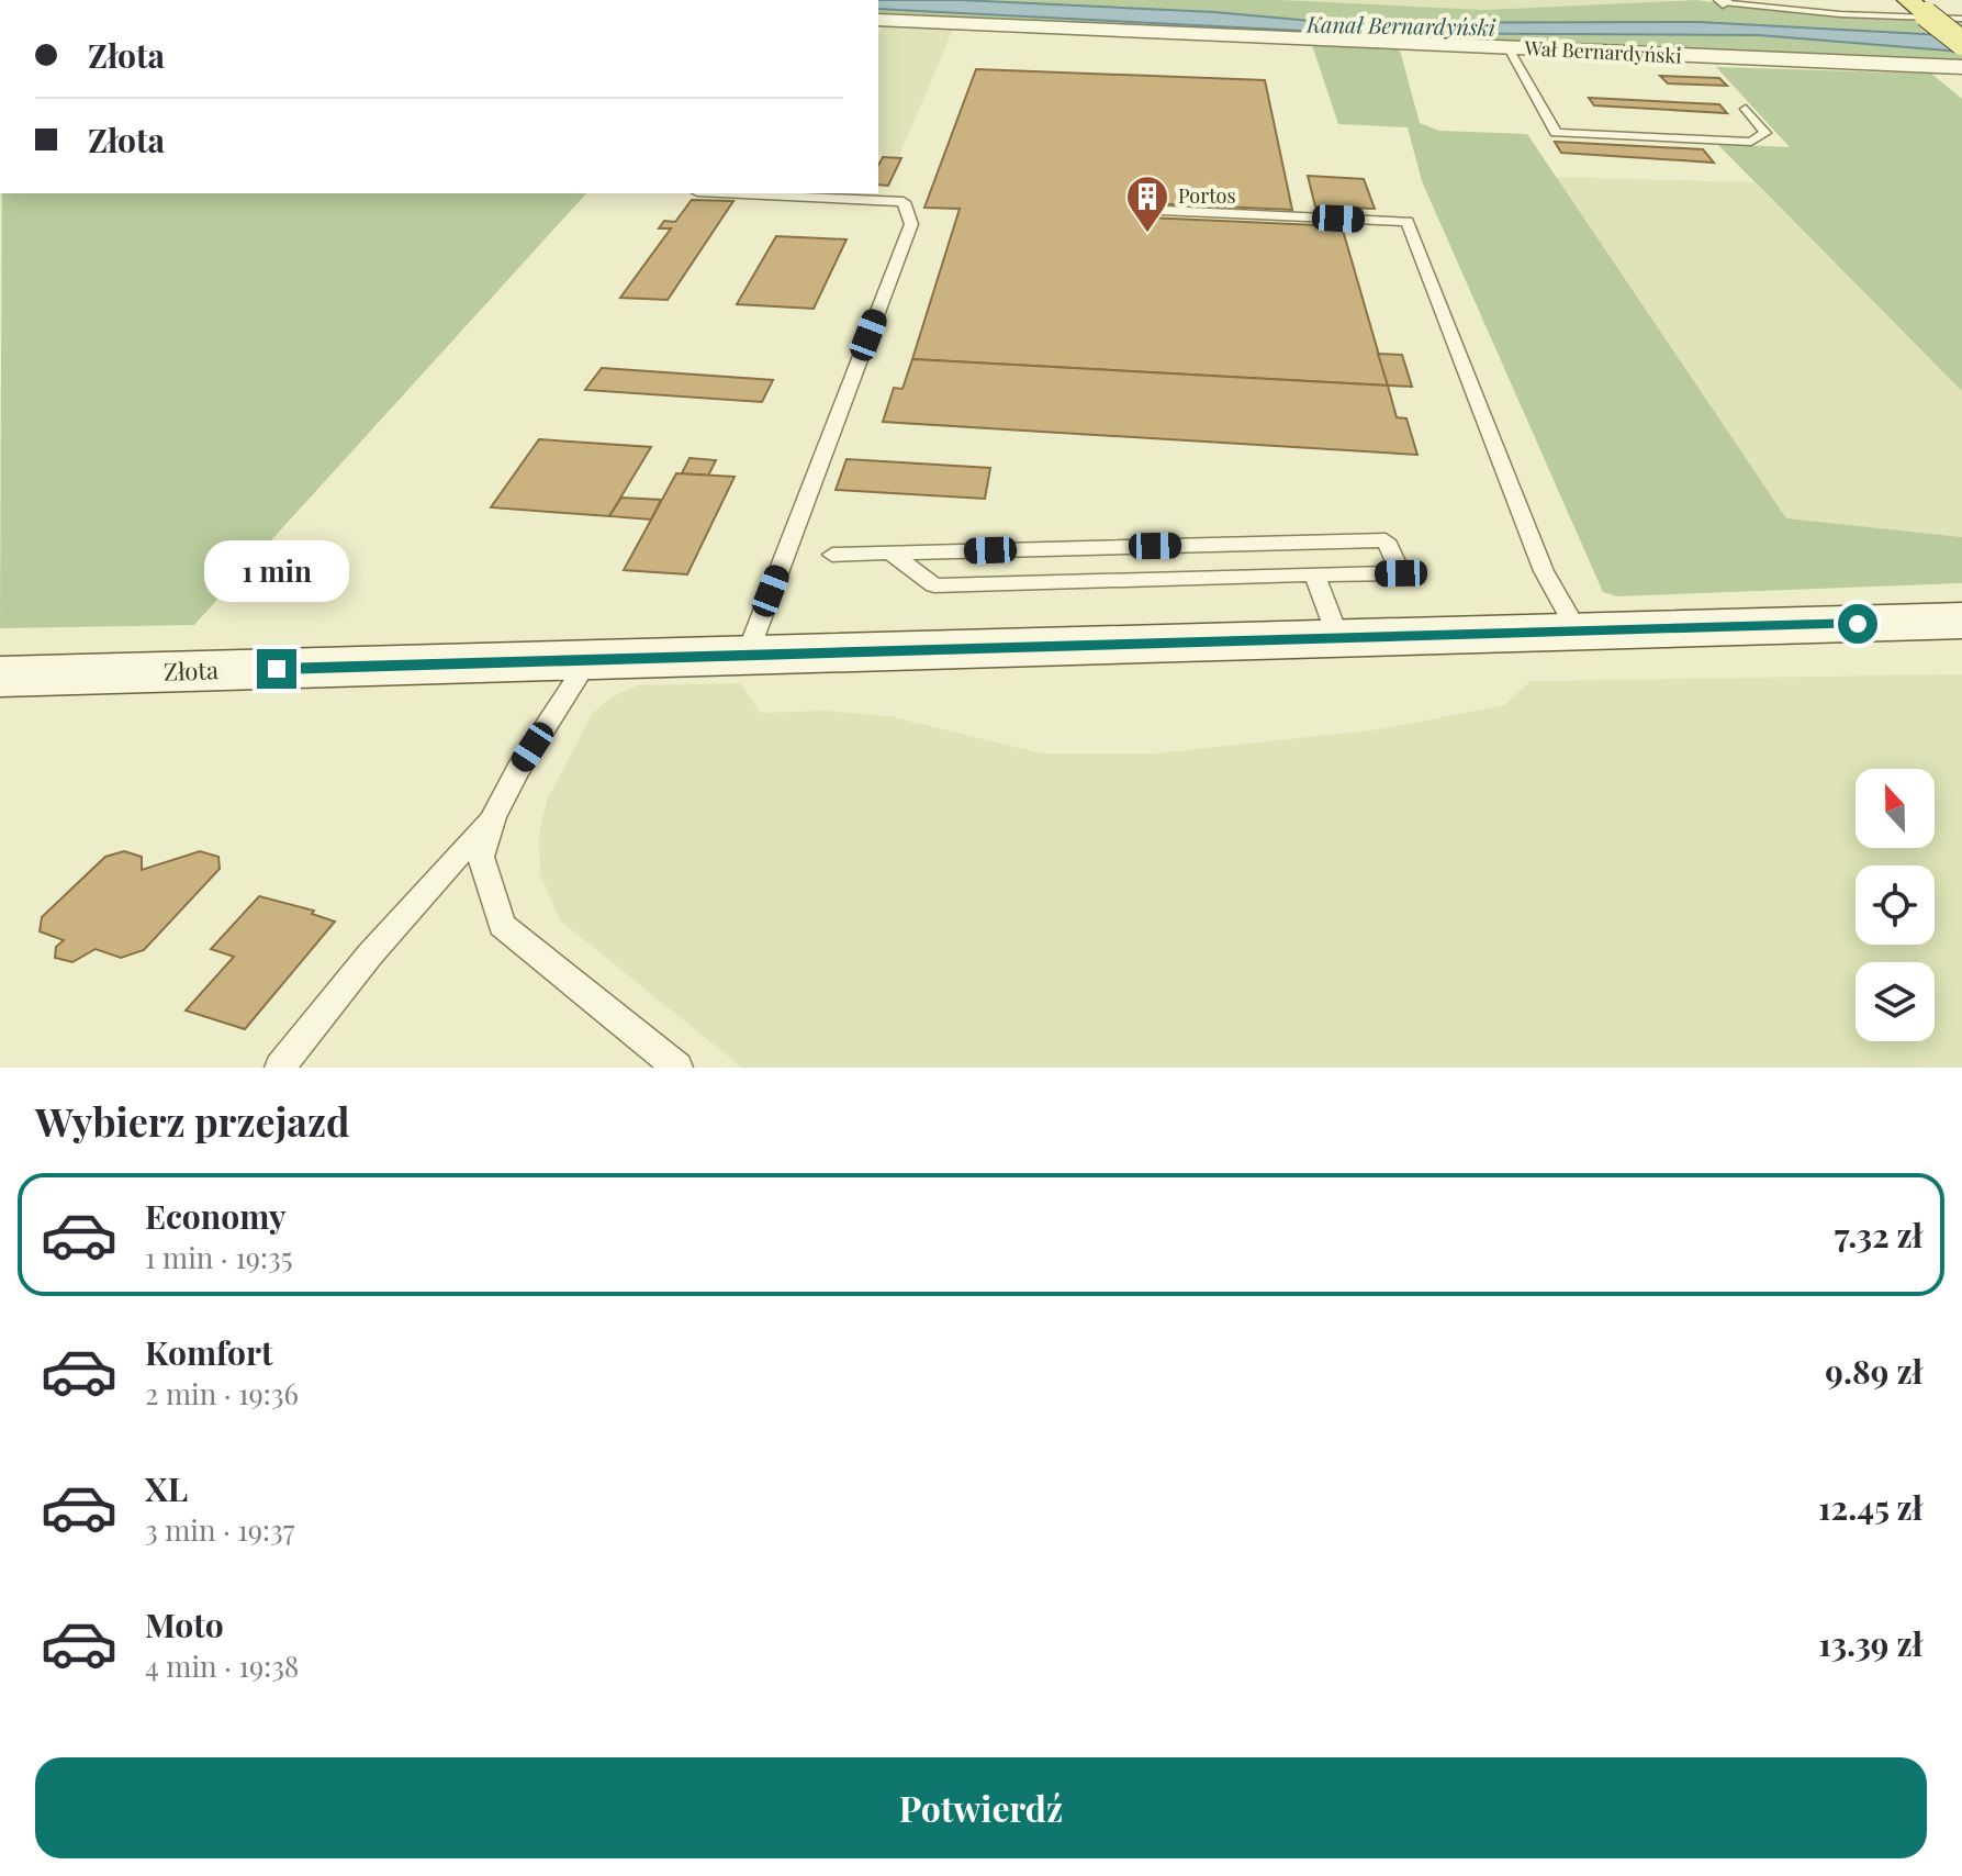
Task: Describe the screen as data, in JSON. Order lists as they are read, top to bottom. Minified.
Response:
{"streets":{"street":["Wał Bernardyński","Złota"]},"water":["Kanał Bernardyński"],"places":{"building":["Portos"]},"north":"top","page":{"banner":["Złota","Złota"],"bubble":"1 min","heading":"Wybierz przejazd","list":[{"name":"Economy","note":"1 min · 19:35","value":"7.32 zł"},{"name":"Komfort","note":"2 min · 19:36","value":"9.89 zł"},{"name":"XL","note":"3 min · 19:37","value":"12.45 zł"},{"name":"Moto","note":"4 min · 19:38","value":"13.39 zł"}],"buttons":"Potwierdź"}}
